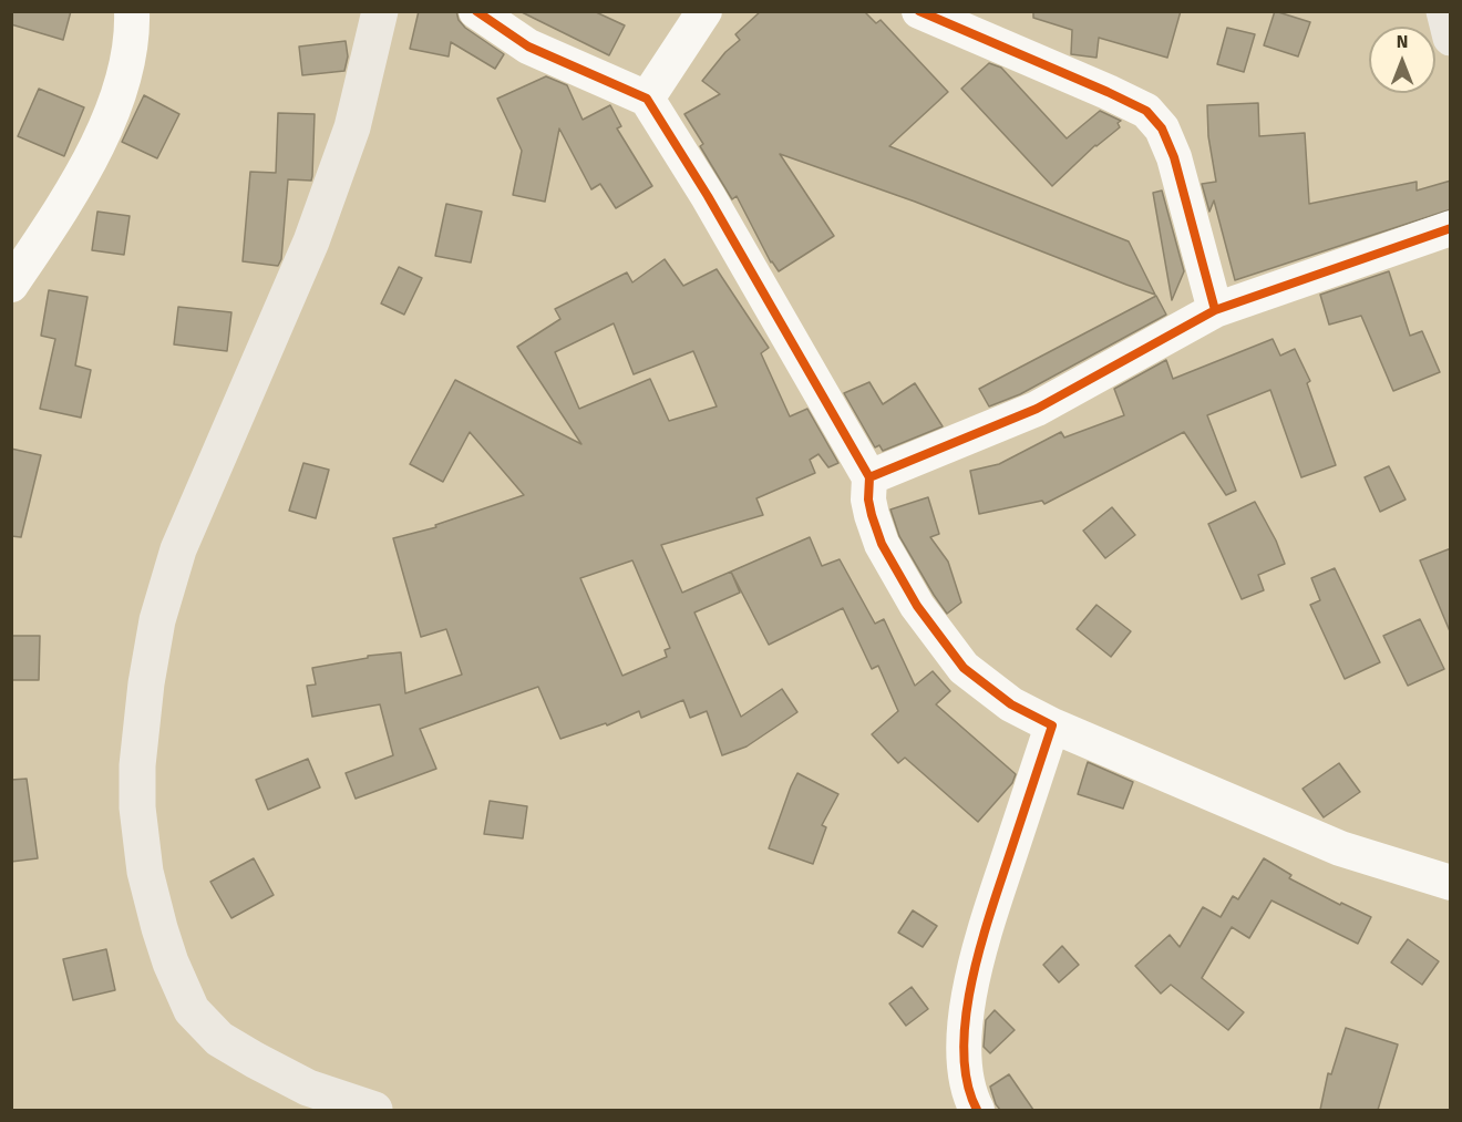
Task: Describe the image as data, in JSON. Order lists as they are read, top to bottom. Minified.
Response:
{"north":"top"}
